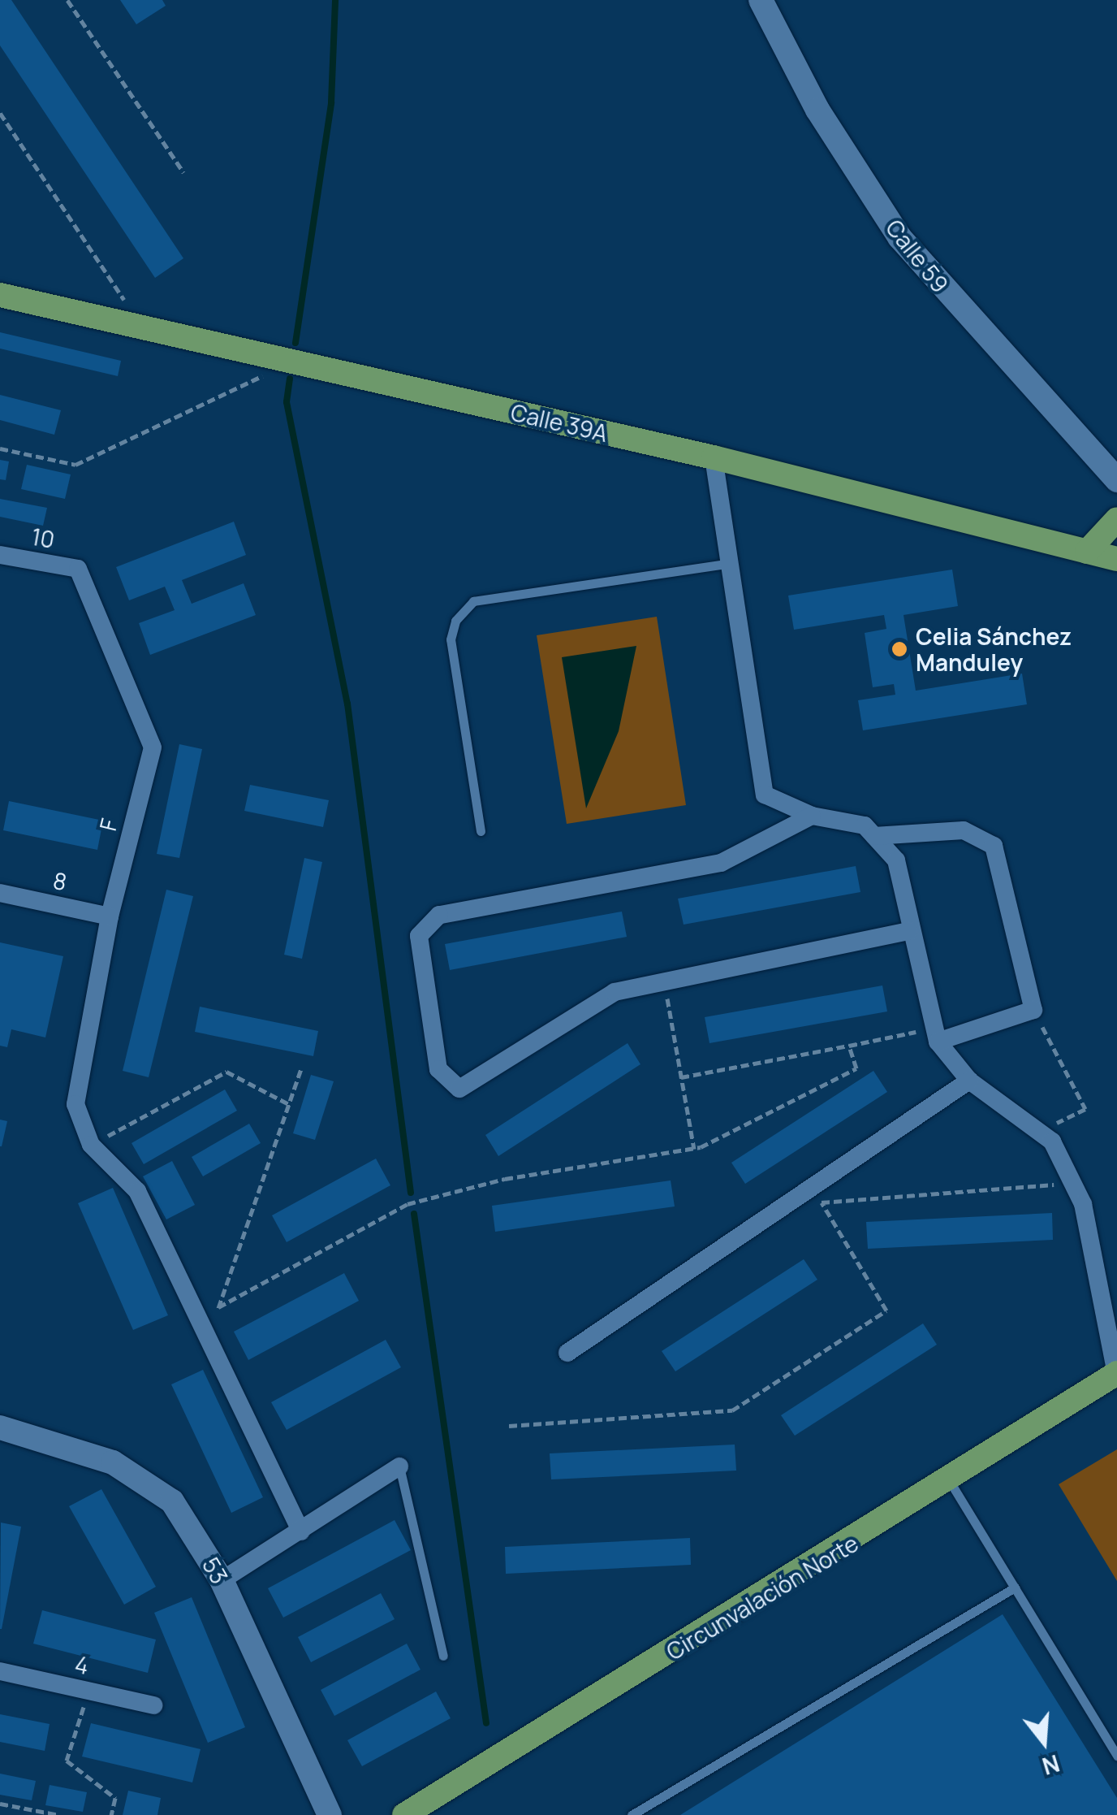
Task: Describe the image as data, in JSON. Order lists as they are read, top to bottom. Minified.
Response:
{"streets":{"main road":["Calle 39A","Circunvalación Norte"],"street":["Calle 59","10","F","8","53","4"]},"crossings":[["10","F"],["F","8"]],"places":["Celia Sánchez Manduley"],"north":"bottom"}
